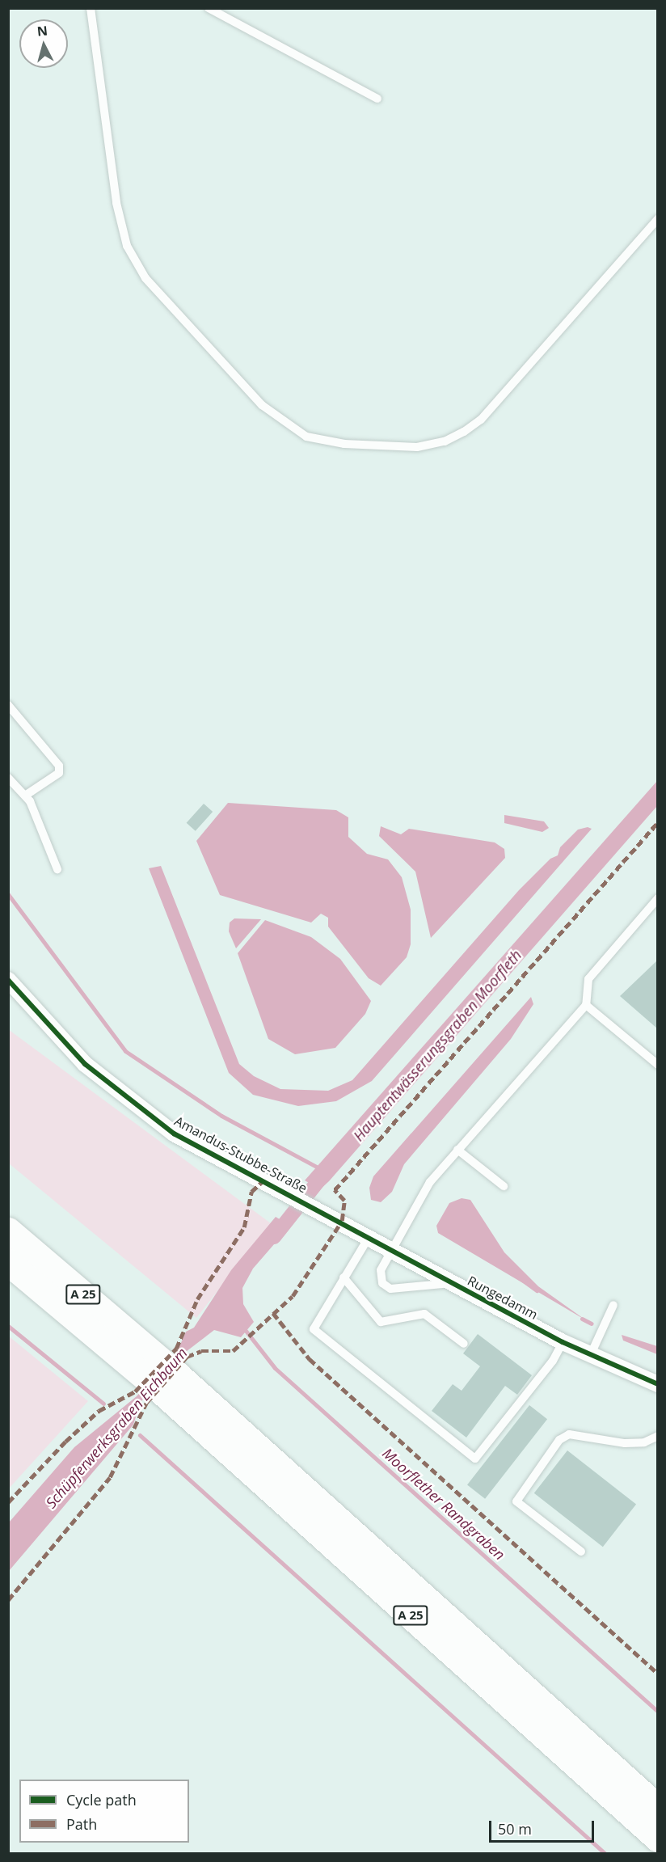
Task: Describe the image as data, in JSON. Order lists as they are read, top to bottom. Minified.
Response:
{"streets":{"highway":["A 25"],"street":["Amandus-Stubbe-Straße","Rungedamm"]},"crossings":[["Amandus-Stubbe-Straße","Rungedamm"]],"water":["Hauptentwässerungsgraben Moorfleth","Schüpferwerksgraben Eichbaum","Moorflether Randgraben"],"legend":["Cycle path","Path"],"scale_bar":"50 m","north":"top"}
